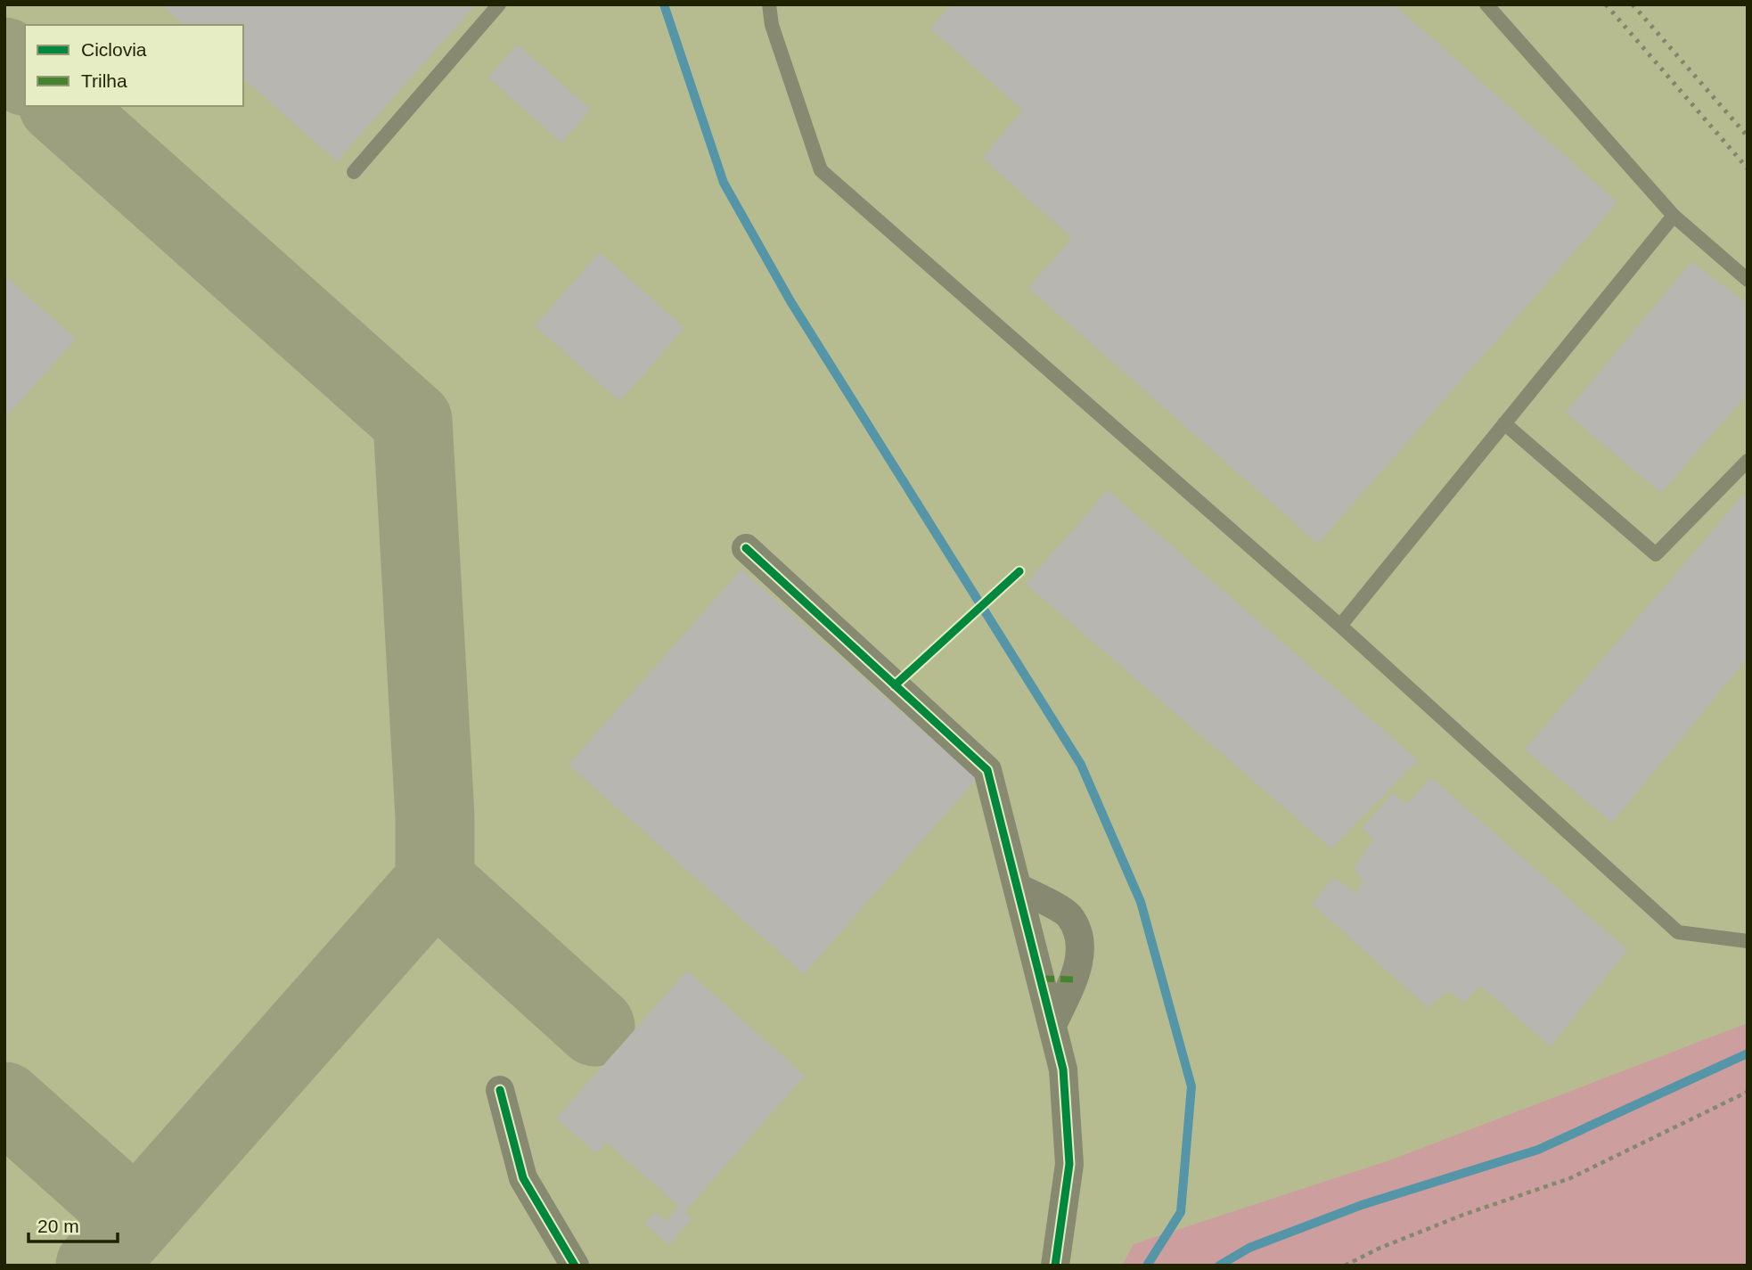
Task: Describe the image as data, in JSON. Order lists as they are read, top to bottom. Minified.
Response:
{"legend":["Ciclovia","Trilha"],"scale_bar":"20 m"}
